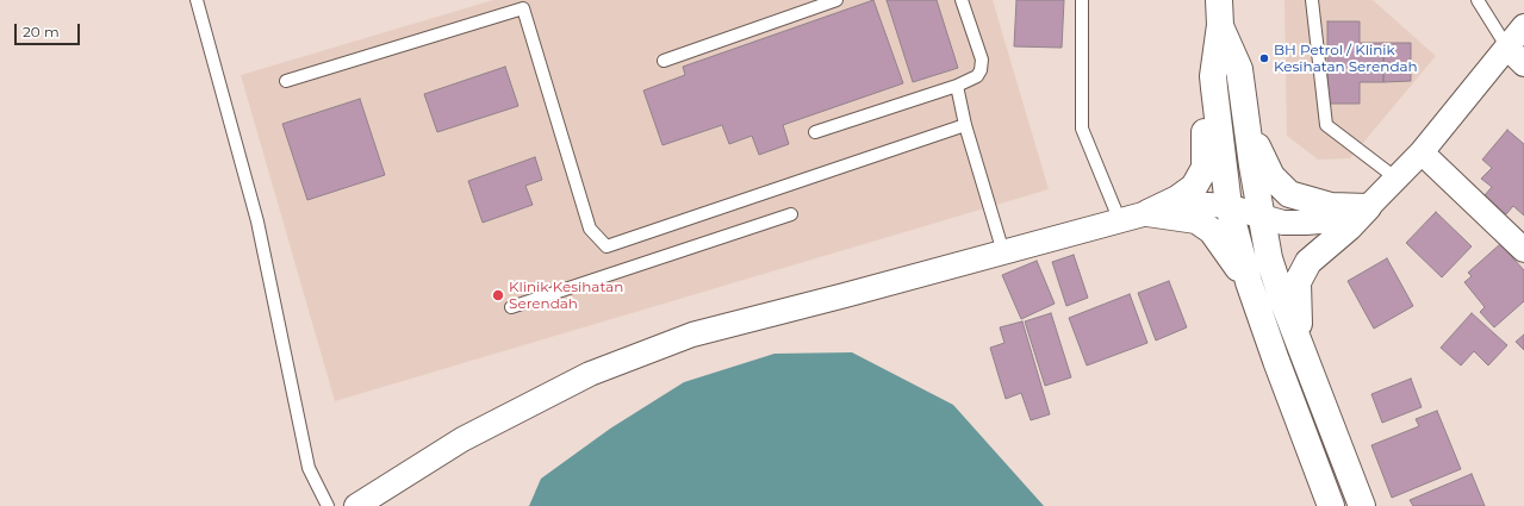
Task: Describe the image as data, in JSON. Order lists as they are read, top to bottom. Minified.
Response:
{"places":["BH Petrol / Klinik Kesihatan Serendah","Klinik Kesihatan Serendah"],"scale_bar":"20 m"}
